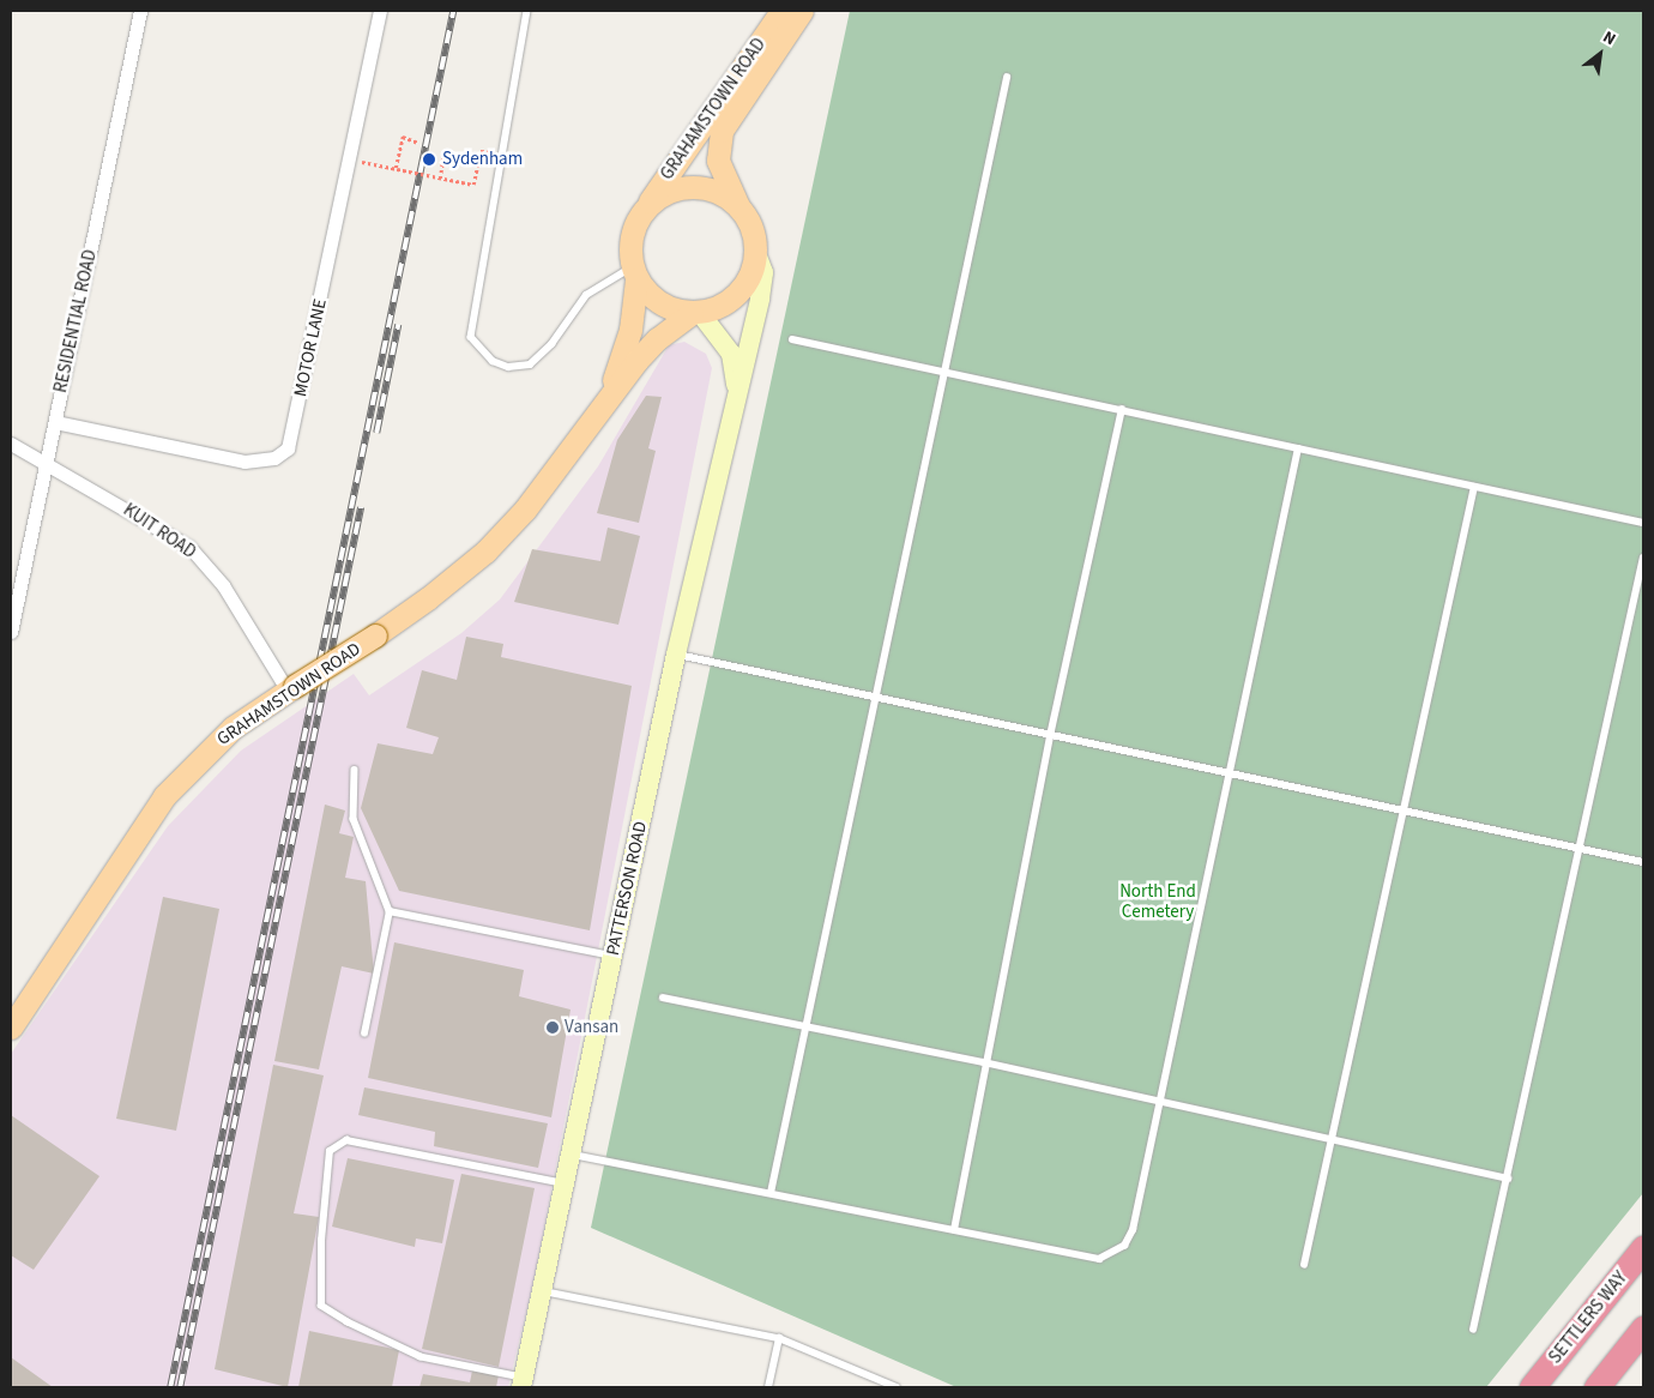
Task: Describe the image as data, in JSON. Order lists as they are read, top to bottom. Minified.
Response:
{"streets":{"highway":["SETTLERS WAY"],"main road":["GRAHAMSTOWN ROAD"],"street":["RESIDENTIAL ROAD","MOTOR LANE","KUIT ROAD","PATTERSON ROAD"]},"crossings":[["GRAHAMSTOWN ROAD","KUIT ROAD"],["GRAHAMSTOWN ROAD","PATTERSON ROAD"],["RESIDENTIAL ROAD","MOTOR LANE"],["RESIDENTIAL ROAD","KUIT ROAD"]],"parks":["North End Cemetery"],"places":["Sydenham","Vansan"],"north":"top right"}
